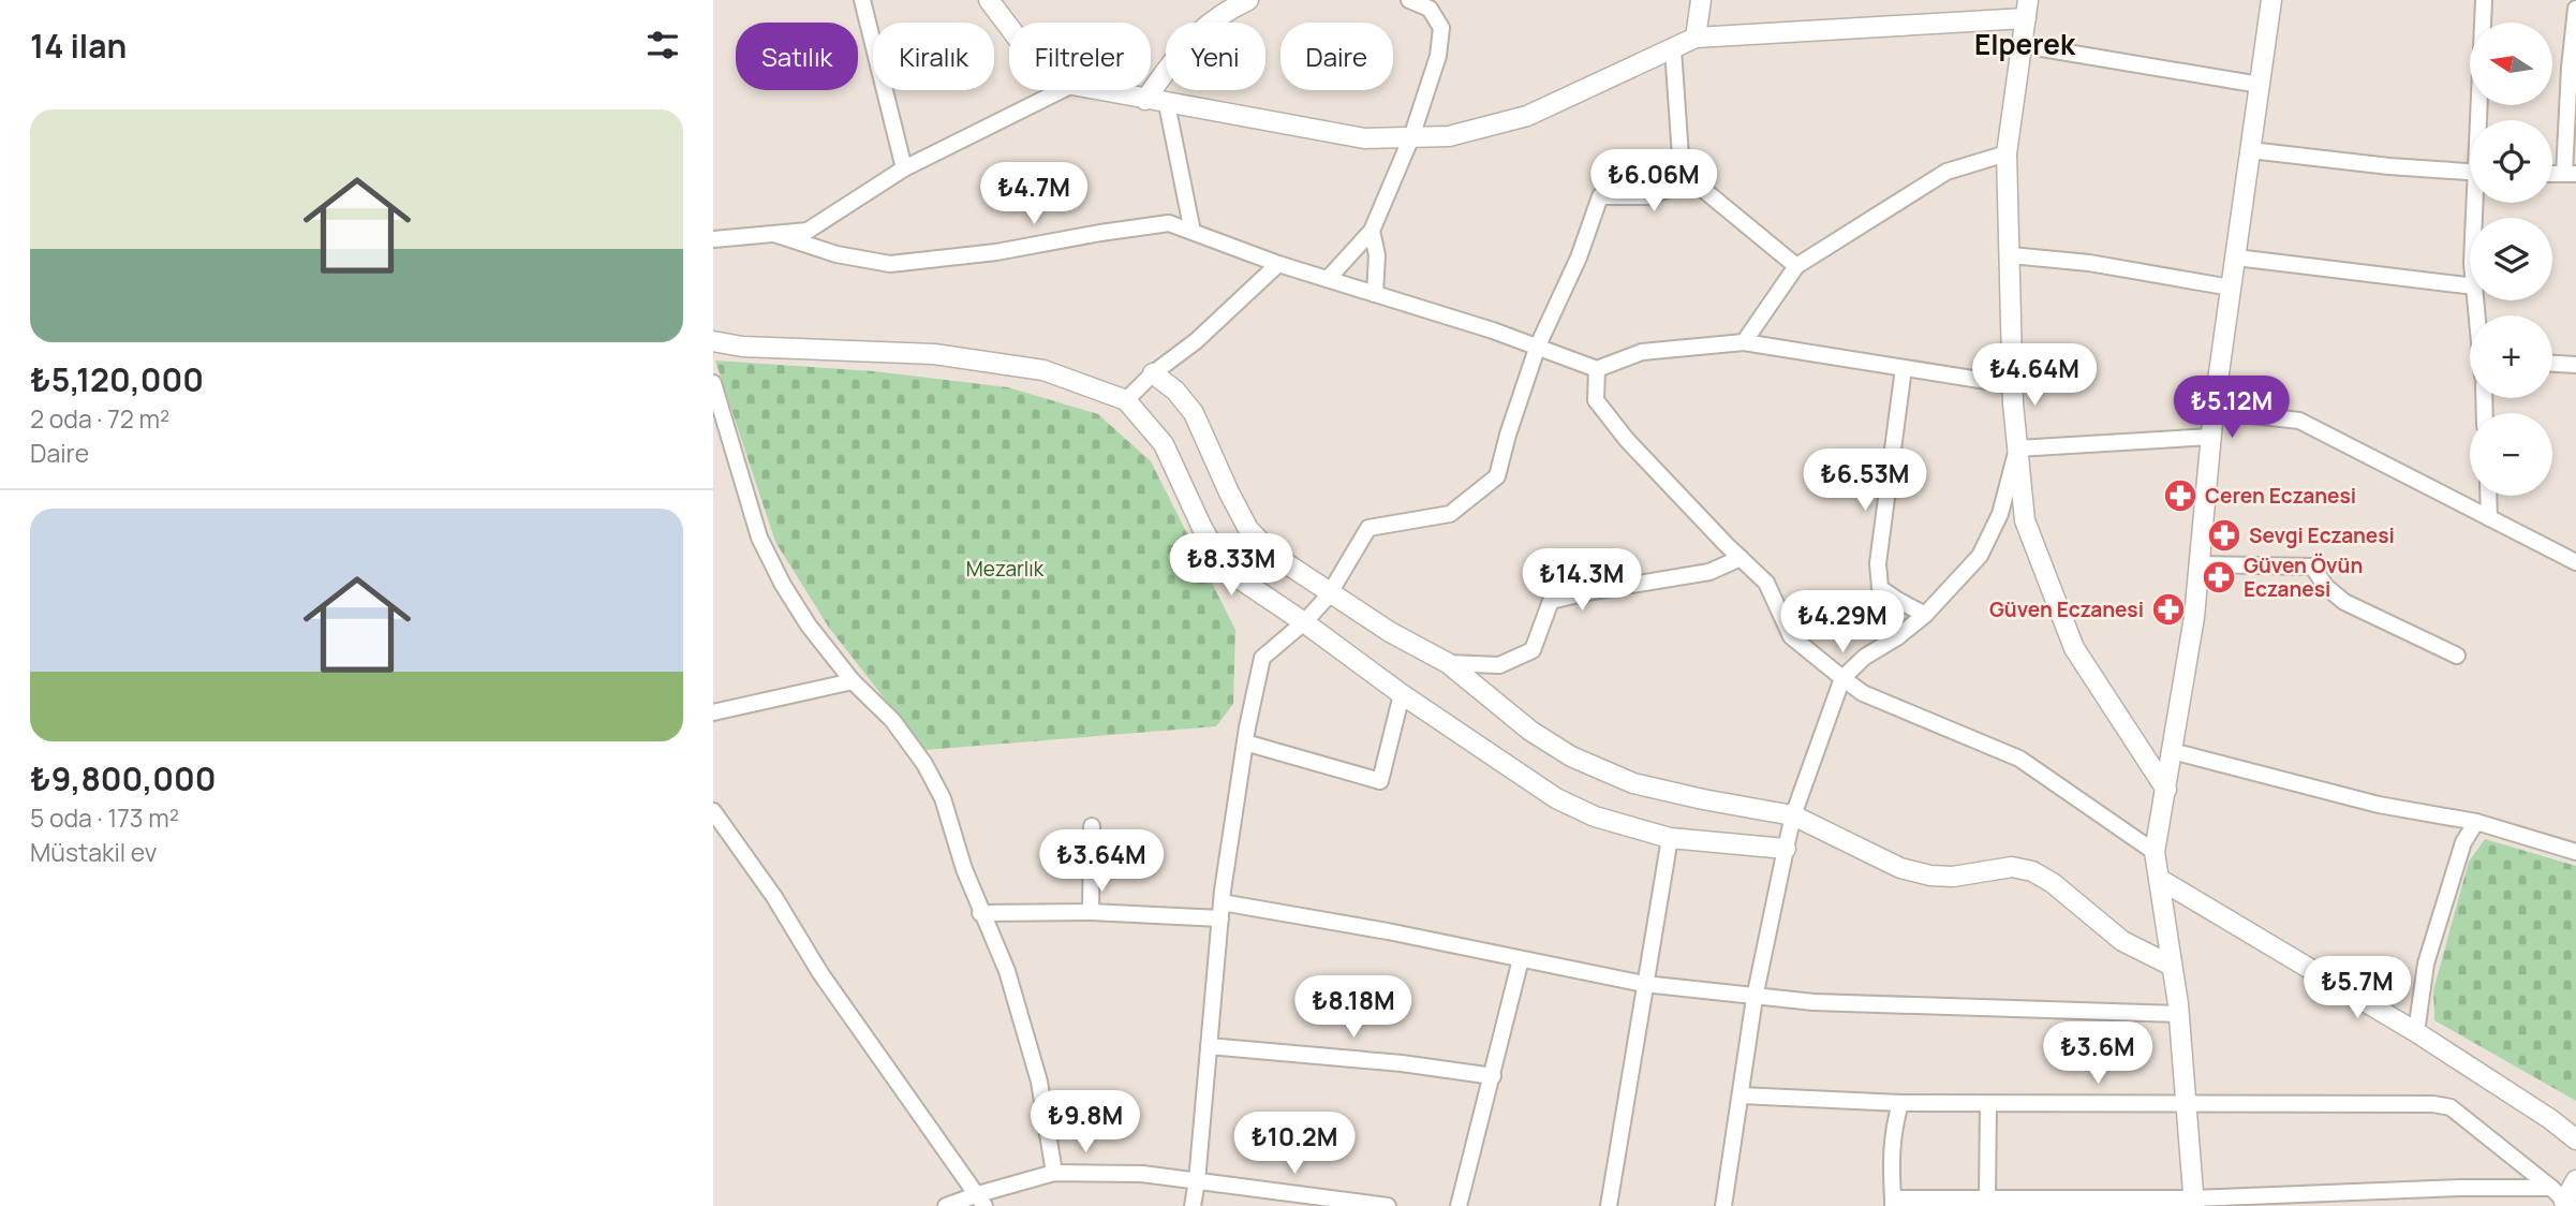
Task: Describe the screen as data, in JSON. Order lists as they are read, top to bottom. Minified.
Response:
{"districts":["Elperek"],"parks":["Mezarlık"],"places":{"pharmacy":["Ceren Eczanesi","Sevgi Eczanesi","Güven Övün Eczanesi","Güven Eczanesi"]},"north":"left","page":{"heading":"14 ilan","map_buttons":["+","−"],"chip":["Satılık","Kiralık","Filtreler","Yeni","Daire"],"list":[{"name":"₺5,120,000","note":"2 oda · 72 m² · Daire"},{"name":"₺9,800,000","note":"5 oda · 173 m² · Müstakil ev"}],"price":["₺6.06M","₺4.7M","₺4.64M","₺5.12M","₺6.53M","₺8.33M","₺14.3M","₺4.29M","₺3.64M","₺5.7M","₺8.18M","₺3.6M","₺9.8M","₺10.2M"]}}
